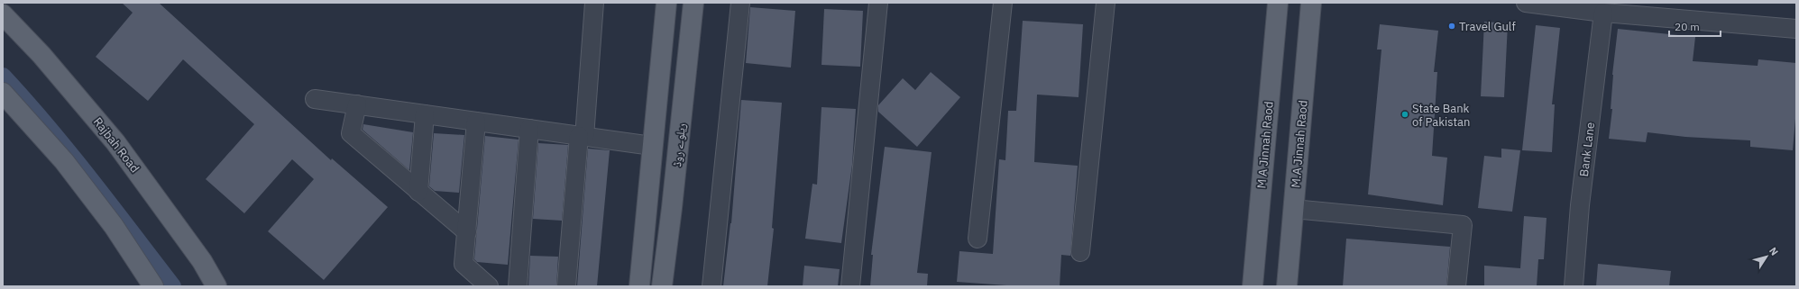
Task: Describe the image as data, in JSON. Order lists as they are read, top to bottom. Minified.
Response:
{"streets":{"main road":["M.A Jinnah Raod","Rajbah Road","ریلوے روڈ","M A Jinnah Raod"],"street":["Bank Lane"]},"places":["Travel Gulf","State Bank of Pakistan"],"scale_bar":"20 m","north":"top right"}
